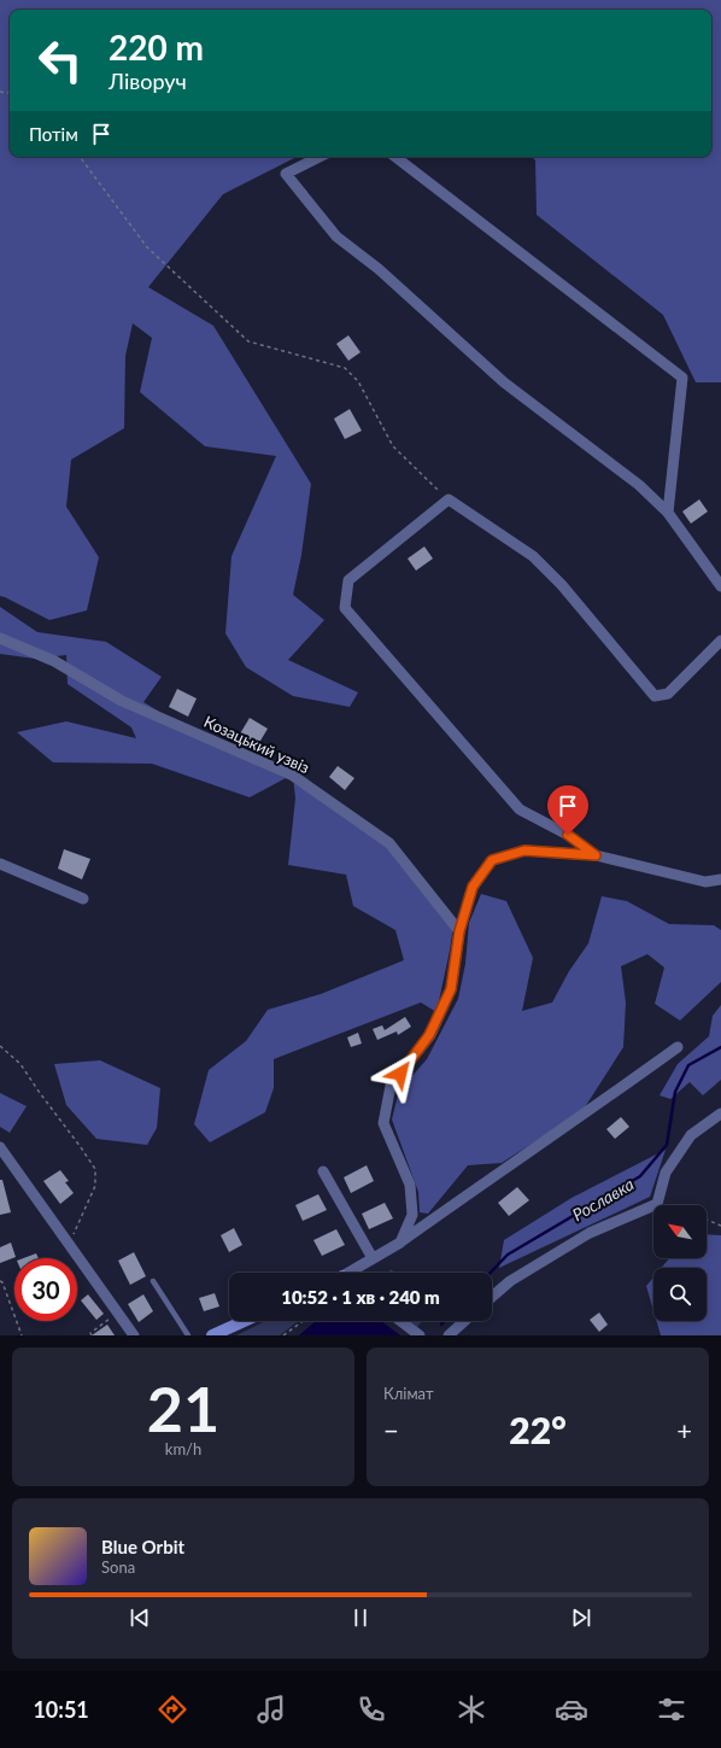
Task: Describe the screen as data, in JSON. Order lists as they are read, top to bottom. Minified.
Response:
{"streets":{"street":["Козацький узвіз"]},"water":["Рославка"],"north":"top left","page":{"turn":["220 m","Ліворуч"],"then":"Потім","limit":"30","trip":"10:52 · 1 хв · 240 m","tile":[["21","km/h"],"Клімат"],"heat":["−","22°","+"],"song":["Blue Orbit","Sona"],"tabs":"10:51"}}
